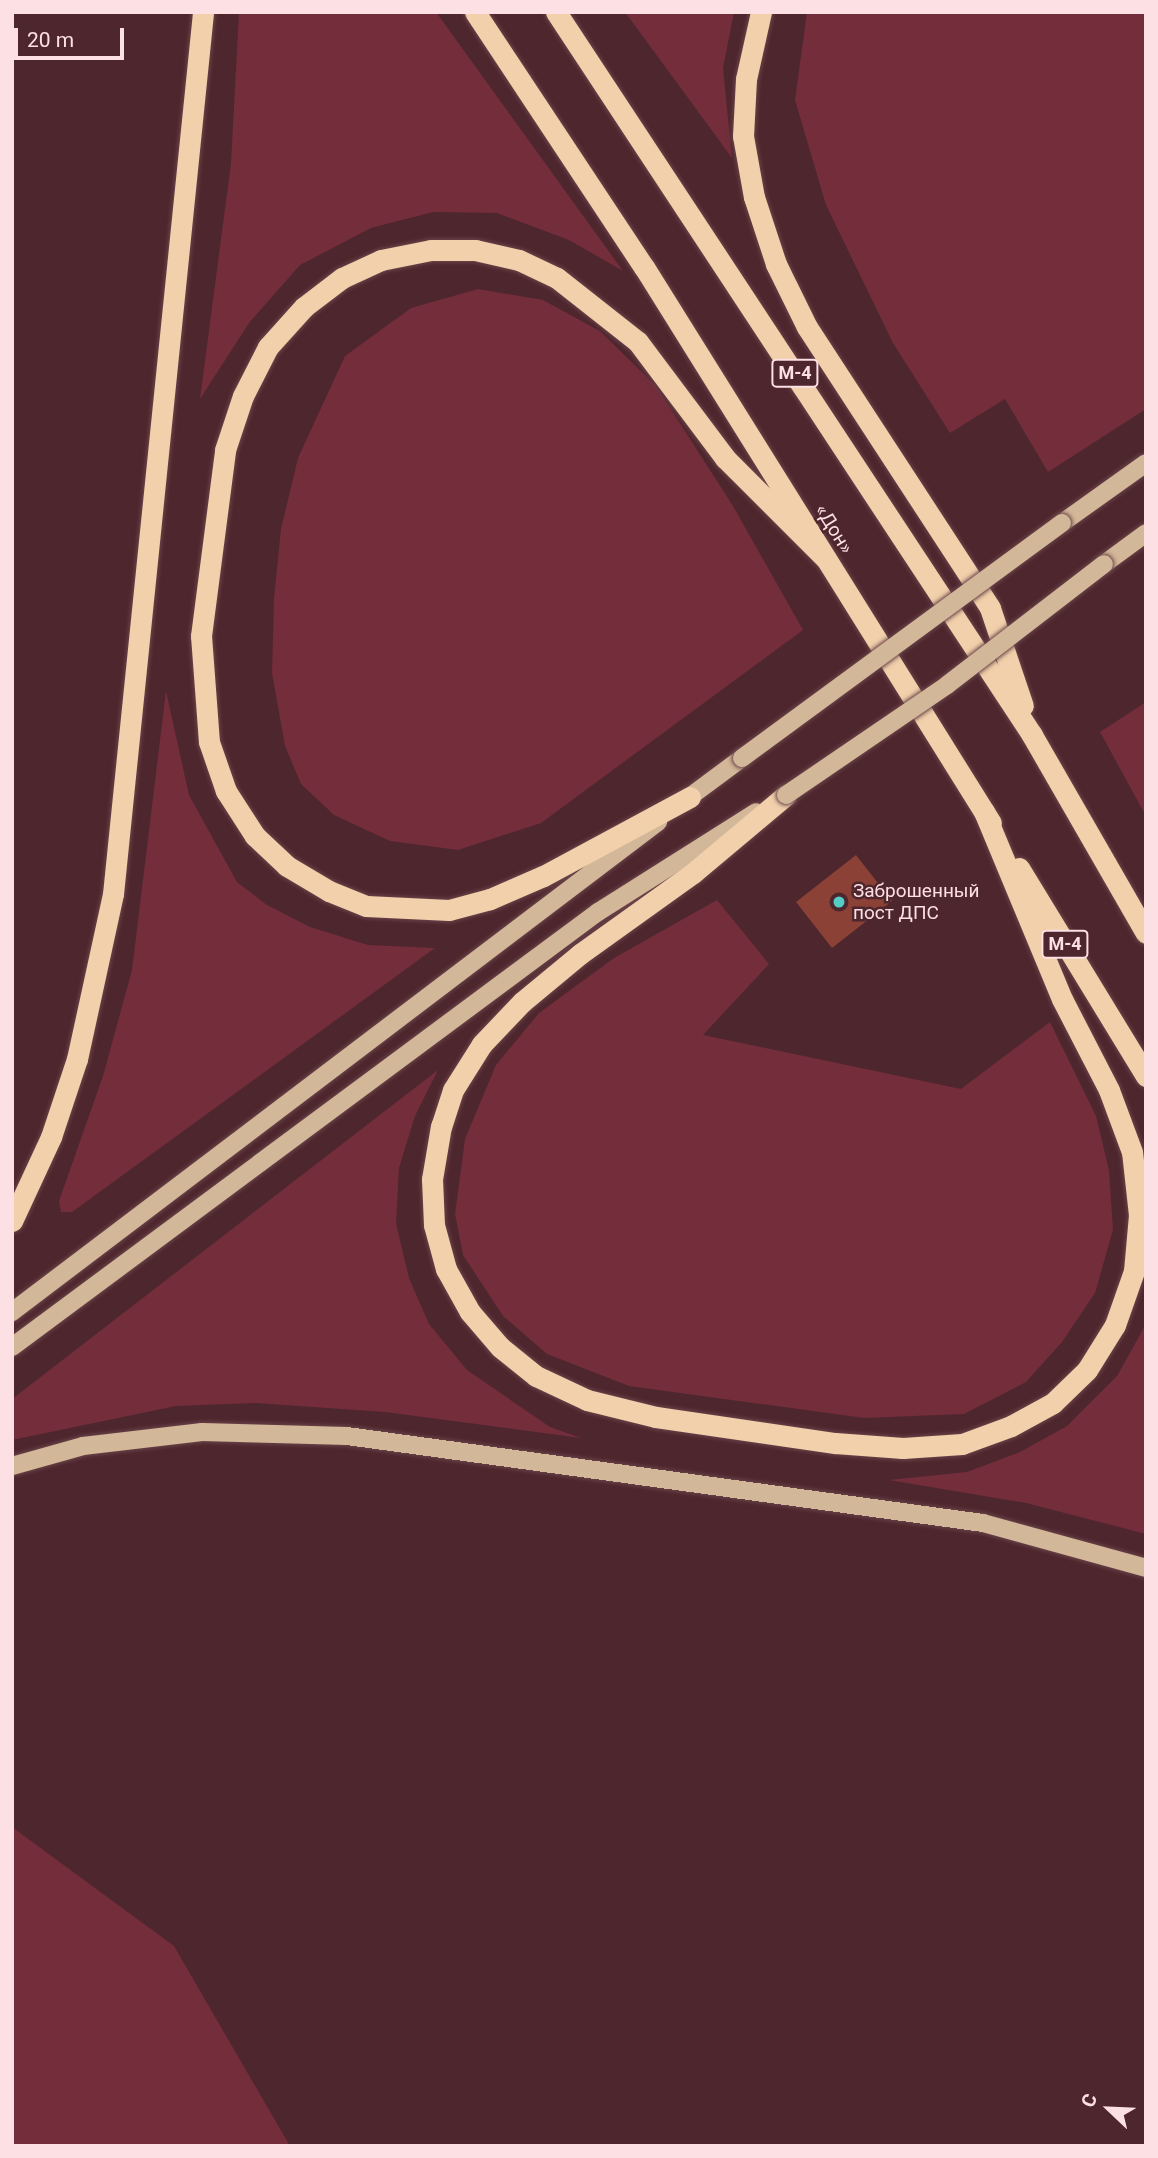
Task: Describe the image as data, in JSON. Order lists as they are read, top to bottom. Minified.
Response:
{"streets":{"highway":["М-4","«Дон»"]},"places":["Заброшенный пост ДПС"],"scale_bar":"20 m","north":"top left"}
